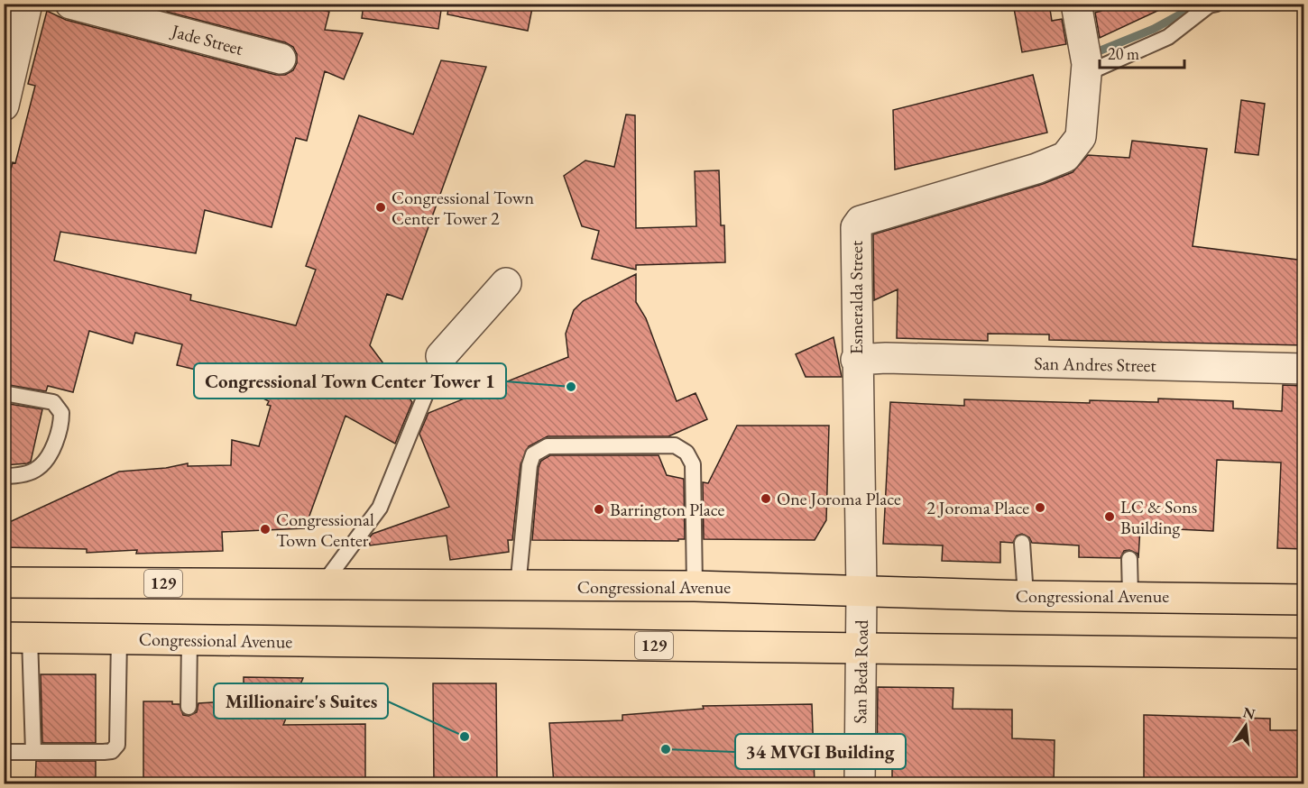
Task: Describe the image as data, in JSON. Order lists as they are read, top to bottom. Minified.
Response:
{"streets":{"main road":["129","Congressional Avenue"],"street":["Jade Street","Esmeralda Street","San Andres Street","San Beda Road"]},"crossings":[["Esmeralda Street","San Andres Street"],["Esmeralda Street","Congressional Avenue"],["Esmeralda Street","San Beda Road"],["Congressional Avenue","San Beda Road"]],"places":["Congressional Town Center Tower 2","Congressional Town Center Tower 1","One Joroma Place","2 Joroma Place","Barrington Place","LC & Sons Building","Congressional Town Center","Millionaire's Suites","34 MVGI Building"],"scale_bar":"20 m","north":"top"}
